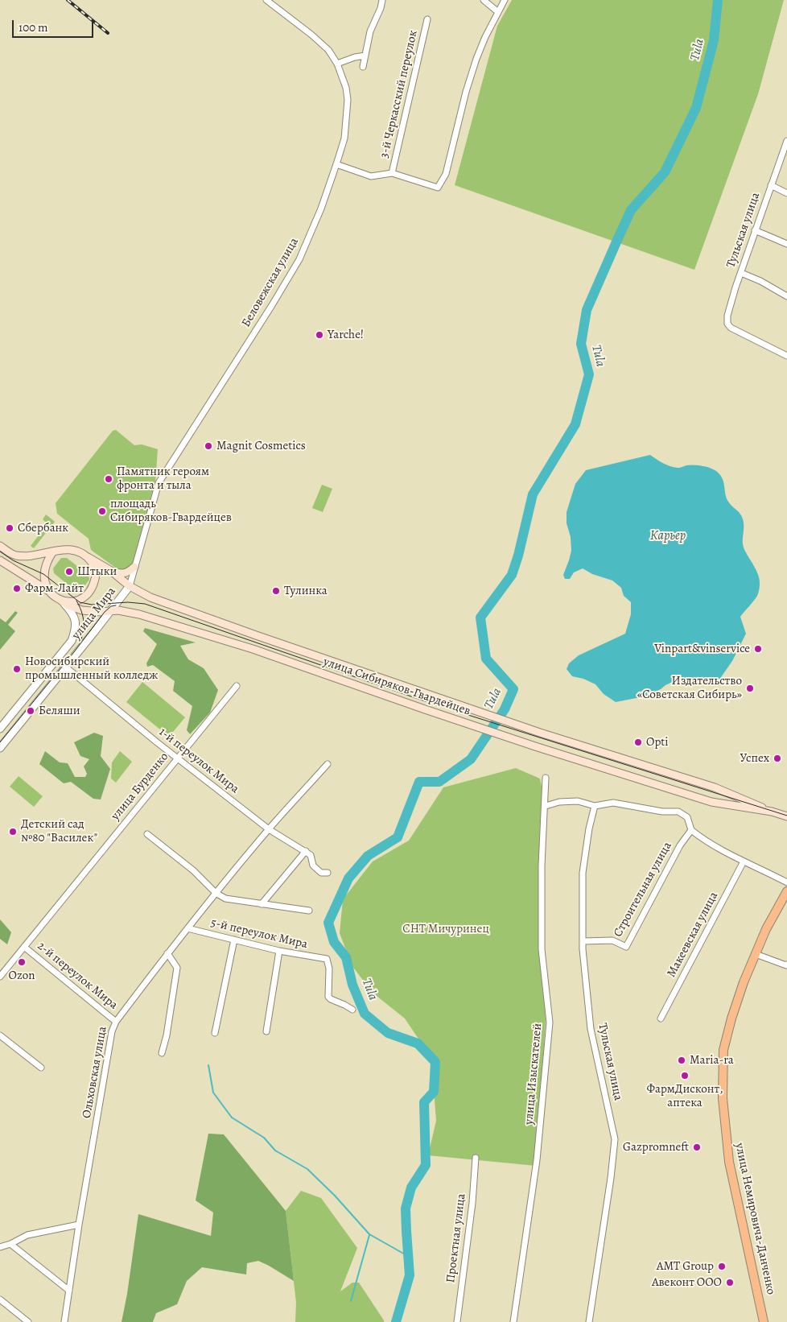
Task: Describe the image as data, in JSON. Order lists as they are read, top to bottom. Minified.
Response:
{"streets":{"main road":["улица Сибиряков-Гвардейцев","улица Немировича-Данченко"],"street":["3-й Черкасский переулок","Тульская улица","Беловежская улица","улица Мира","1-й переулок Мира","улица Бурденко","Строительная улица","5-й переулок Мира","Макеевская улица","2-й переулок Мира","Ольховская улица","улица Изыскателей","Проектная улица"]},"crossings":[["Тульская улица","Строительная улица"],["Беловежская улица","улица Мира"],["Беловежская улица","улица Сибиряков-Гвардейцев"],["улица Мира","улица Сибиряков-Гвардейцев"],["улица Мира","1-й переулок Мира"],["1-й переулок Мира","улица Бурденко"],["1-й переулок Мира","Ольховская улица"],["улица Бурденко","2-й переулок Мира"],["5-й переулок Мира","Ольховская улица"],["2-й переулок Мира","Ольховская улица"]],"water":["Tula","Карьер"],"parks":["СНТ Мичуринец"],"places":["Yarche!","Magnit Cosmetics","Памятник героям фронта и тыла","площадь Сибиряков-Гвардейцев","Сбербанк","Штыки","Фарм-Лайт","Тулинка","Vinpart&vinservice","Новосибирский промышленный колледж","Издательство «Советская Сибирь»","Беляши","Opti","Успех","Детский сад №80 \"Василек\"","Ozon","Maria-ra","ФармДисконт, аптека","Gazpromneft","АМТ Group","Авеконт ООО"],"scale_bar":"100 m"}
